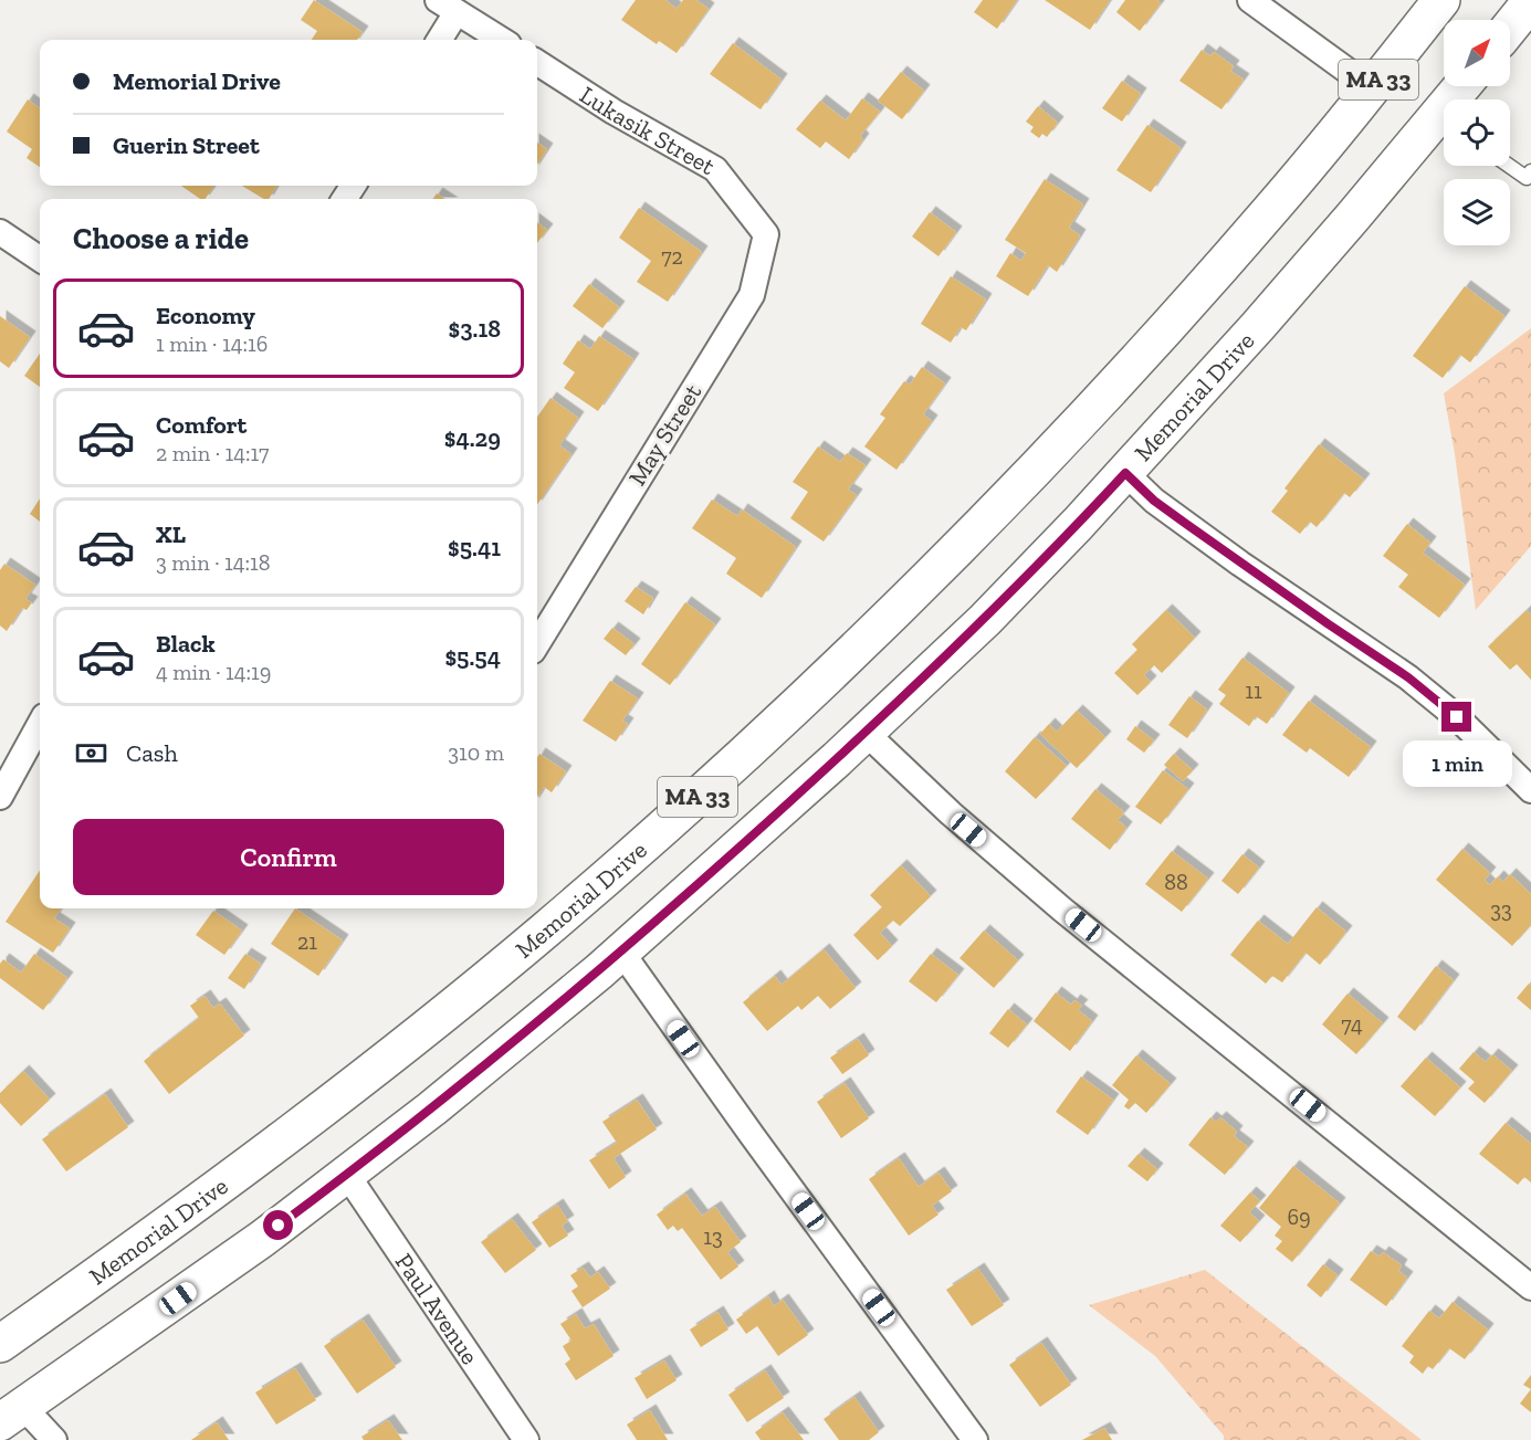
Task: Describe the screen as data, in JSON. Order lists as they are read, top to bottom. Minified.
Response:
{"streets":{"main road":["MA 33","Memorial Drive"],"street":["Lukasik Street","May Street","Paul Avenue"]},"crossings":[["Lukasik Street","May Street"],["Memorial Drive","Paul Avenue"]],"house_numbers":["72","11","88","33","21","74","69","13"],"north":"top right","page":{"banner":["Memorial Drive","Guerin Street"],"heading":"Choose a ride","list":[{"name":"Economy","note":"1 min · 14:16","value":"$3.18"},{"name":"Comfort","note":"2 min · 14:17","value":"$4.29"},{"name":"XL","note":"3 min · 14:18","value":"$5.41"},{"name":"Black","note":"4 min · 14:19","value":"$5.54"}],"pay":["Cash","310 m"],"bubble":"1 min","buttons":"Confirm"}}
